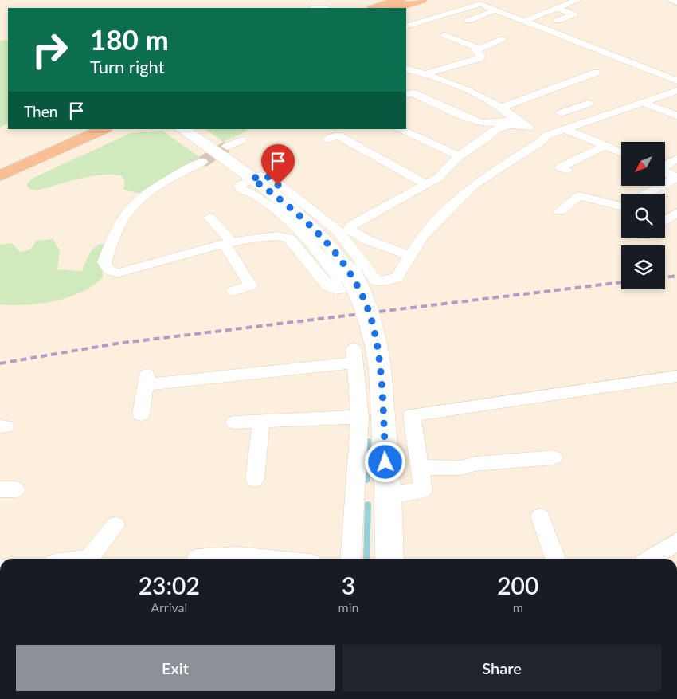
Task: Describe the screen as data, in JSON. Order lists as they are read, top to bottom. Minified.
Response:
{"north":"bottom left","page":{"turn":["180 m","Turn right"],"then":"Then","eta":["23:02","Arrival","3","min","200","m"],"buttons":["Exit","Share"]}}
